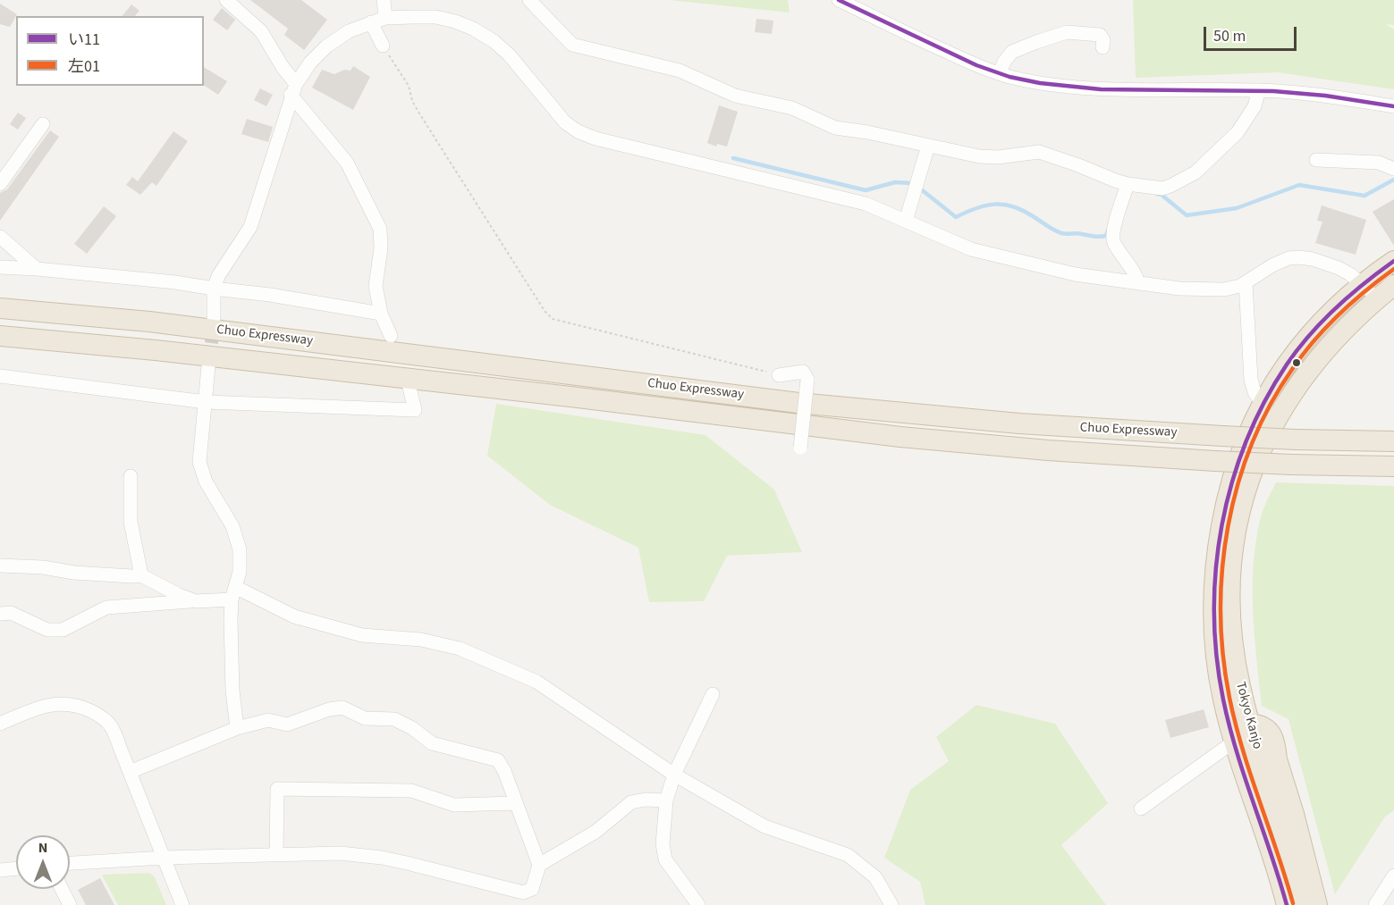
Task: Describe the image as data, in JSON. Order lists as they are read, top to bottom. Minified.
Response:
{"streets":{"highway":["Chuo Expressway","Tokyo Kanjo"]},"lines":["transit line い11","transit line 左01"],"legend":["い11","左01"],"scale_bar":"50 m","north":"top"}
